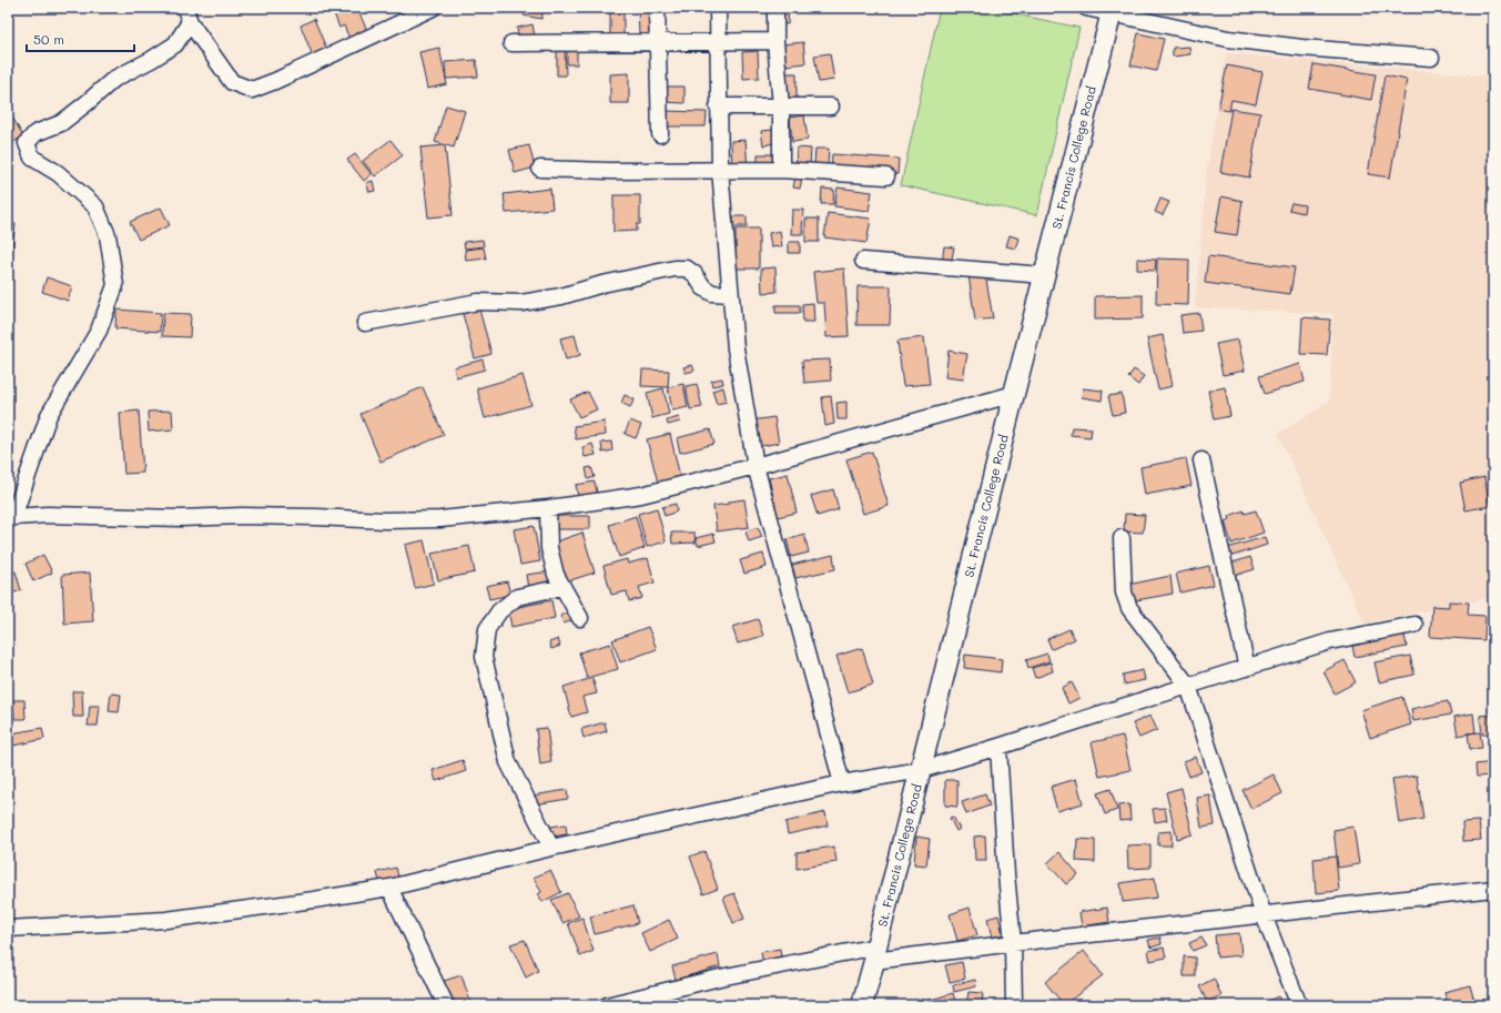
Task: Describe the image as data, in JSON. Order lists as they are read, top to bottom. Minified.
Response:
{"streets":{"main road":["St. Francis College Road"]},"scale_bar":"50 m"}
